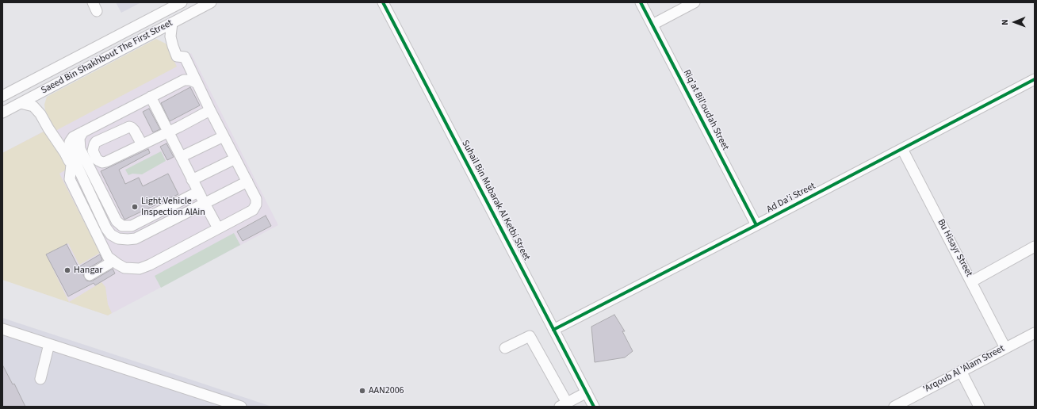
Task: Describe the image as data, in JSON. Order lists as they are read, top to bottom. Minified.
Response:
{"streets":{"street":["Saeed Bin Shakhbout The First Street","Riq'at Bil'oudah Street","Ad Da'i Street","Suhail Bin Mubarak Al Ketbi Street","Bu Hisayr Street","'Arqoub Al 'Alam Street"]},"crossings":[["Riq'at Bil'oudah Street","Ad Da'i Street"],["Ad Da'i Street","Suhail Bin Mubarak Al Ketbi Street"],["Ad Da'i Street","Bu Hisayr Street"],["Bu Hisayr Street","'Arqoub Al 'Alam Street"]],"places":["Light Vehicle Inspection AlAin","Hangar","AAN2006"],"north":"left"}
